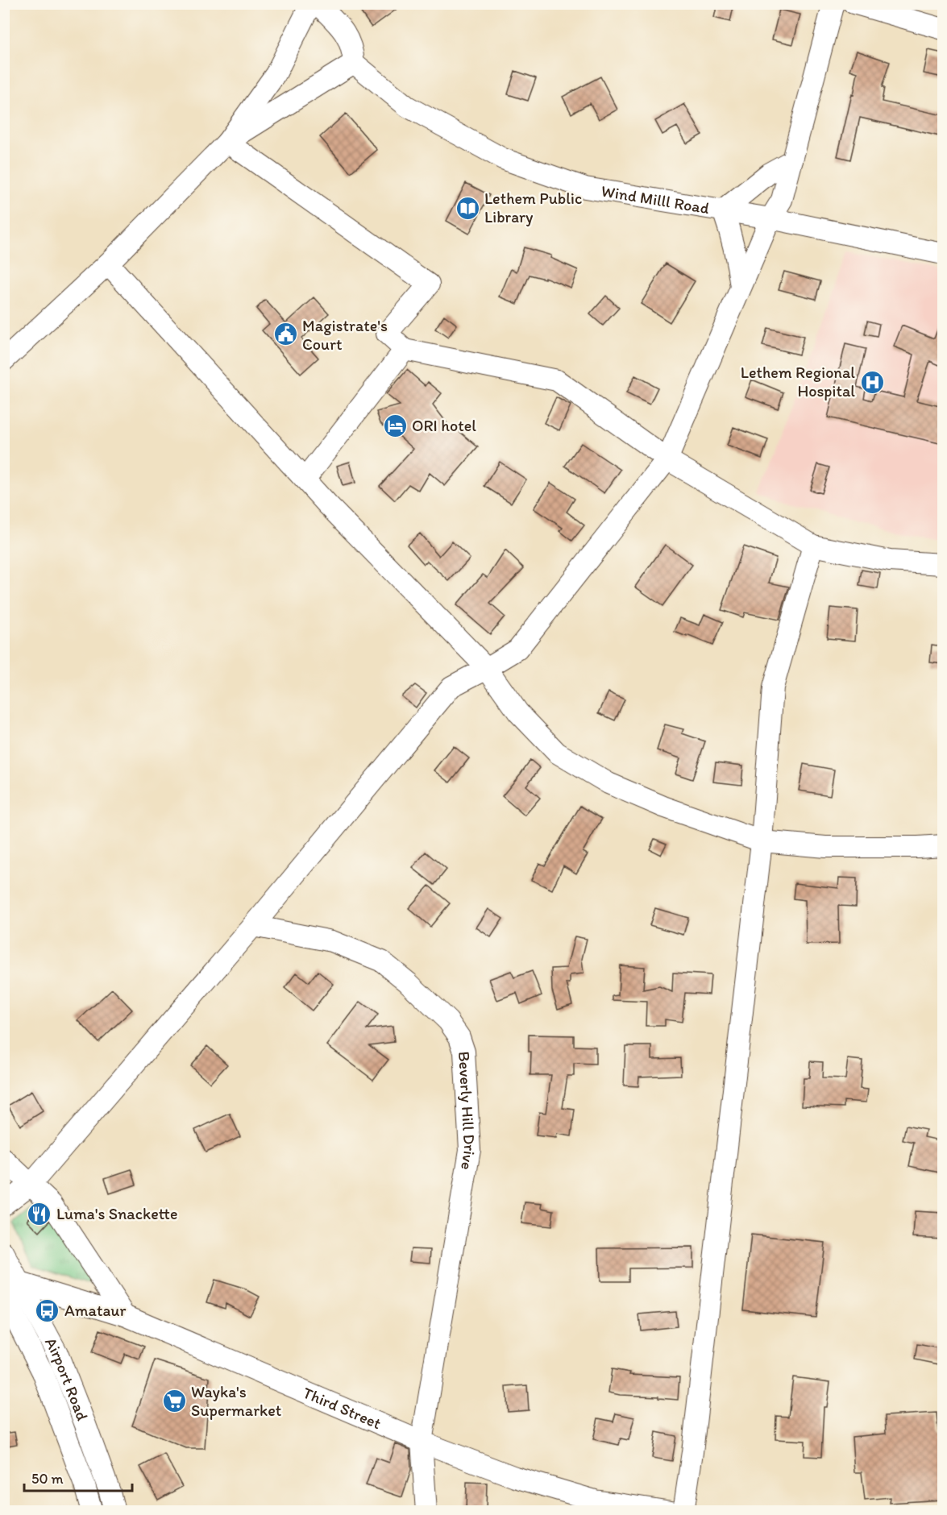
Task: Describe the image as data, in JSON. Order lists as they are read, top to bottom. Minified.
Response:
{"streets":{"street":["Wind Milll Road","Beverly Hill Drive","Airport Road","Third Street"]},"crossings":[["Beverly Hill Drive","Third Street"],["Airport Road","Third Street"]],"places":{"library":["Lethem Public Library"],"public building":["Magistrate's Court"],"hospital":["Lethem Regional Hospital"],"hotel":["ORI hotel"],"restaurant":["Luma's Snackette"],"bus stop":["Amataur"],"supermarket":["Wayka's Supermarket"]},"scale_bar":"50 m"}
